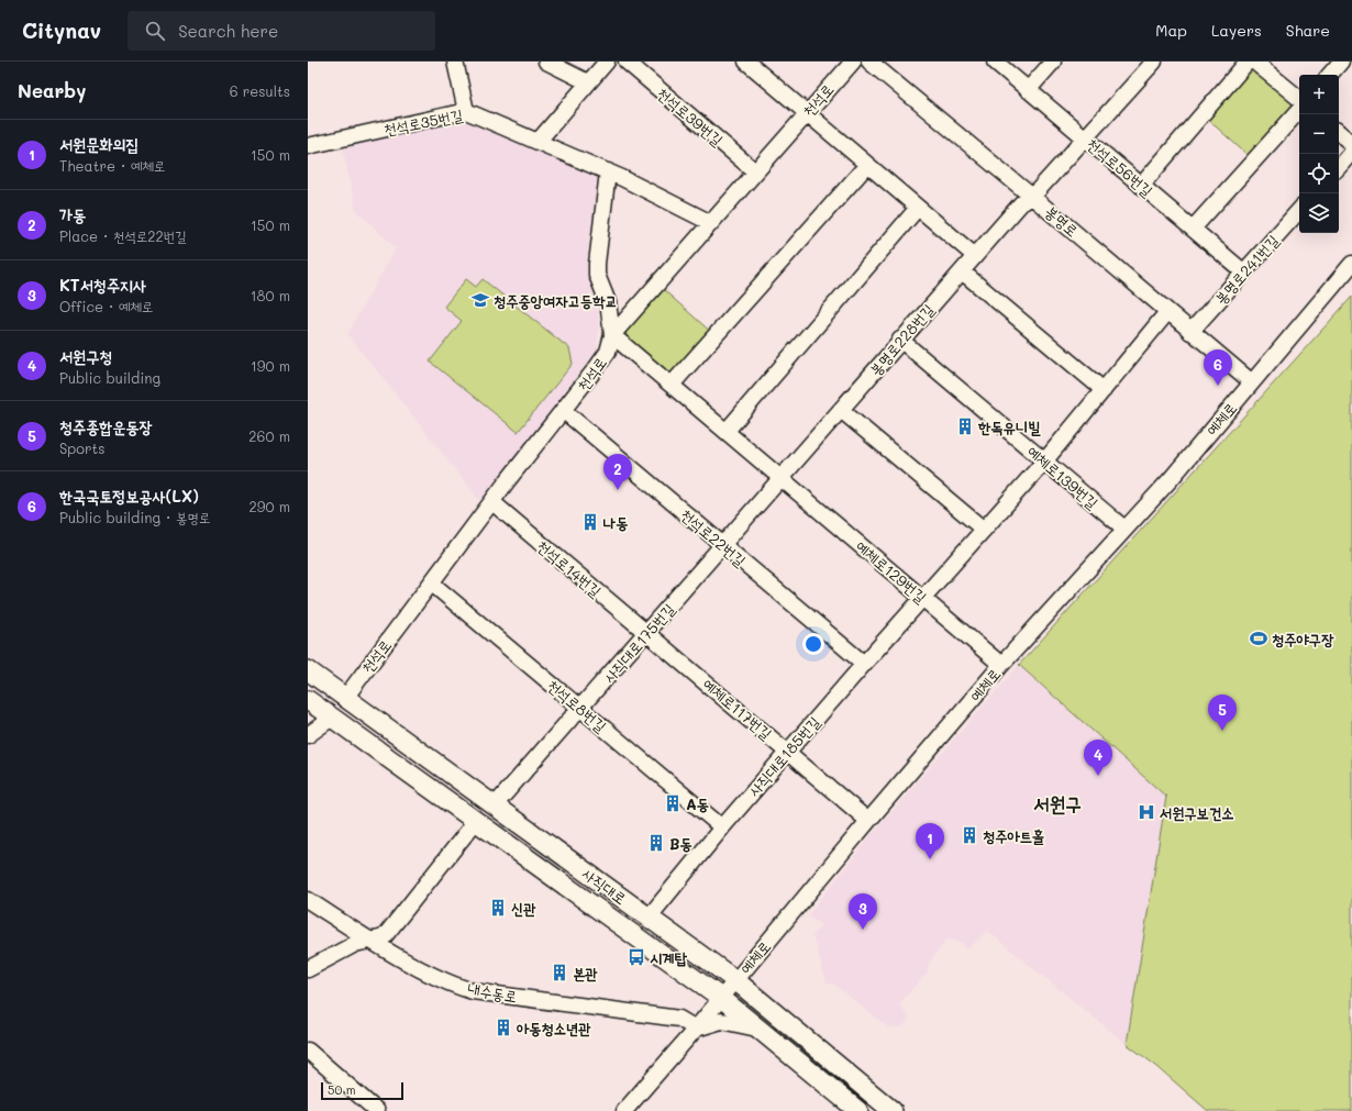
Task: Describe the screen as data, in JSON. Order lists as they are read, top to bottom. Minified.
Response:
{"streets":{"main road":["사직대로"],"street":["천석로","천석로39번길","천석로35번길","천석로56번길","봉명로","봉명로241번길","봉명로228번길","예체로","예체로139번길","천석로22번길","천석로14번길","예체로129번길","사직대로175번길","천석로8번길","예체로117번길","사직대로185번길","내수동로"]},"crossings":[["천석로","천석로39번길"],["천석로","천석로35번길"],["천석로","천석로22번길"],["천석로","천석로14번길"],["천석로","예체로129번길"],["천석로","천석로8번길"],["천석로","사직대로"],["천석로56번길","봉명로241번길"],["천석로56번길","봉명로228번길"],["봉명로","봉명로241번길"],["봉명로","봉명로228번길"],["봉명로","예체로"],["봉명로","사직대로185번길"],["봉명로228번길","예체로139번길"],["봉명로228번길","예체로129번길"],["봉명로228번길","사직대로175번길"],["예체로","예체로139번길"],["예체로","예체로129번길"],["예체로","예체로117번길"],["예체로","사직대로"],["예체로","내수동로"],["예체로139번길","사직대로185번길"],["천석로22번길","사직대로175번길"],["천석로22번길","사직대로185번길"],["천석로14번길","사직대로175번길"],["천석로14번길","예체로117번길"],["예체로129번길","사직대로175번길"],["예체로129번길","사직대로185번길"],["사직대로175번길","천석로8번길"],["사직대로175번길","예체로117번길"],["사직대로175번길","사직대로"],["천석로8번길","사직대로185번길"],["예체로117번길","사직대로185번길"],["사직대로185번길","사직대로"]],"districts":["서원구"],"places":{"school or university":["청주중앙여자고등학교"],"building":["한독유니빌","나동","A동","청주아트홀","B동","신관","본관","아동청소년관"],"sports":["청주야구장"],"hospital":["서원구보건소"],"bus stop":["시계탑"]},"scale_bar":"50 m","page":{"header":"Citynav","search":"Search here","nav":["Map","Layers","Share"],"heading":["Nearby","6 results"],"map_buttons":["+","−"],"list":[{"mark":"1","name":"서원문화의집","note":"Theatre · 예체로","value":"150 m"},{"mark":"2","name":"가동","note":"Place · 천석로22번길","value":"150 m"},{"mark":"3","name":"KT서청주지사","note":"Office · 예체로","value":"180 m"},{"mark":"4","name":"서원구청","note":"Public building","value":"190 m"},{"mark":"5","name":"청주종합운동장","note":"Sports","value":"260 m"},{"mark":"6","name":"한국국토정보공사(LX)","note":"Public building · 봉명로","value":"290 m"}],"pins":["6","2","5","4","1","3"],"scale":"50 m"}}
